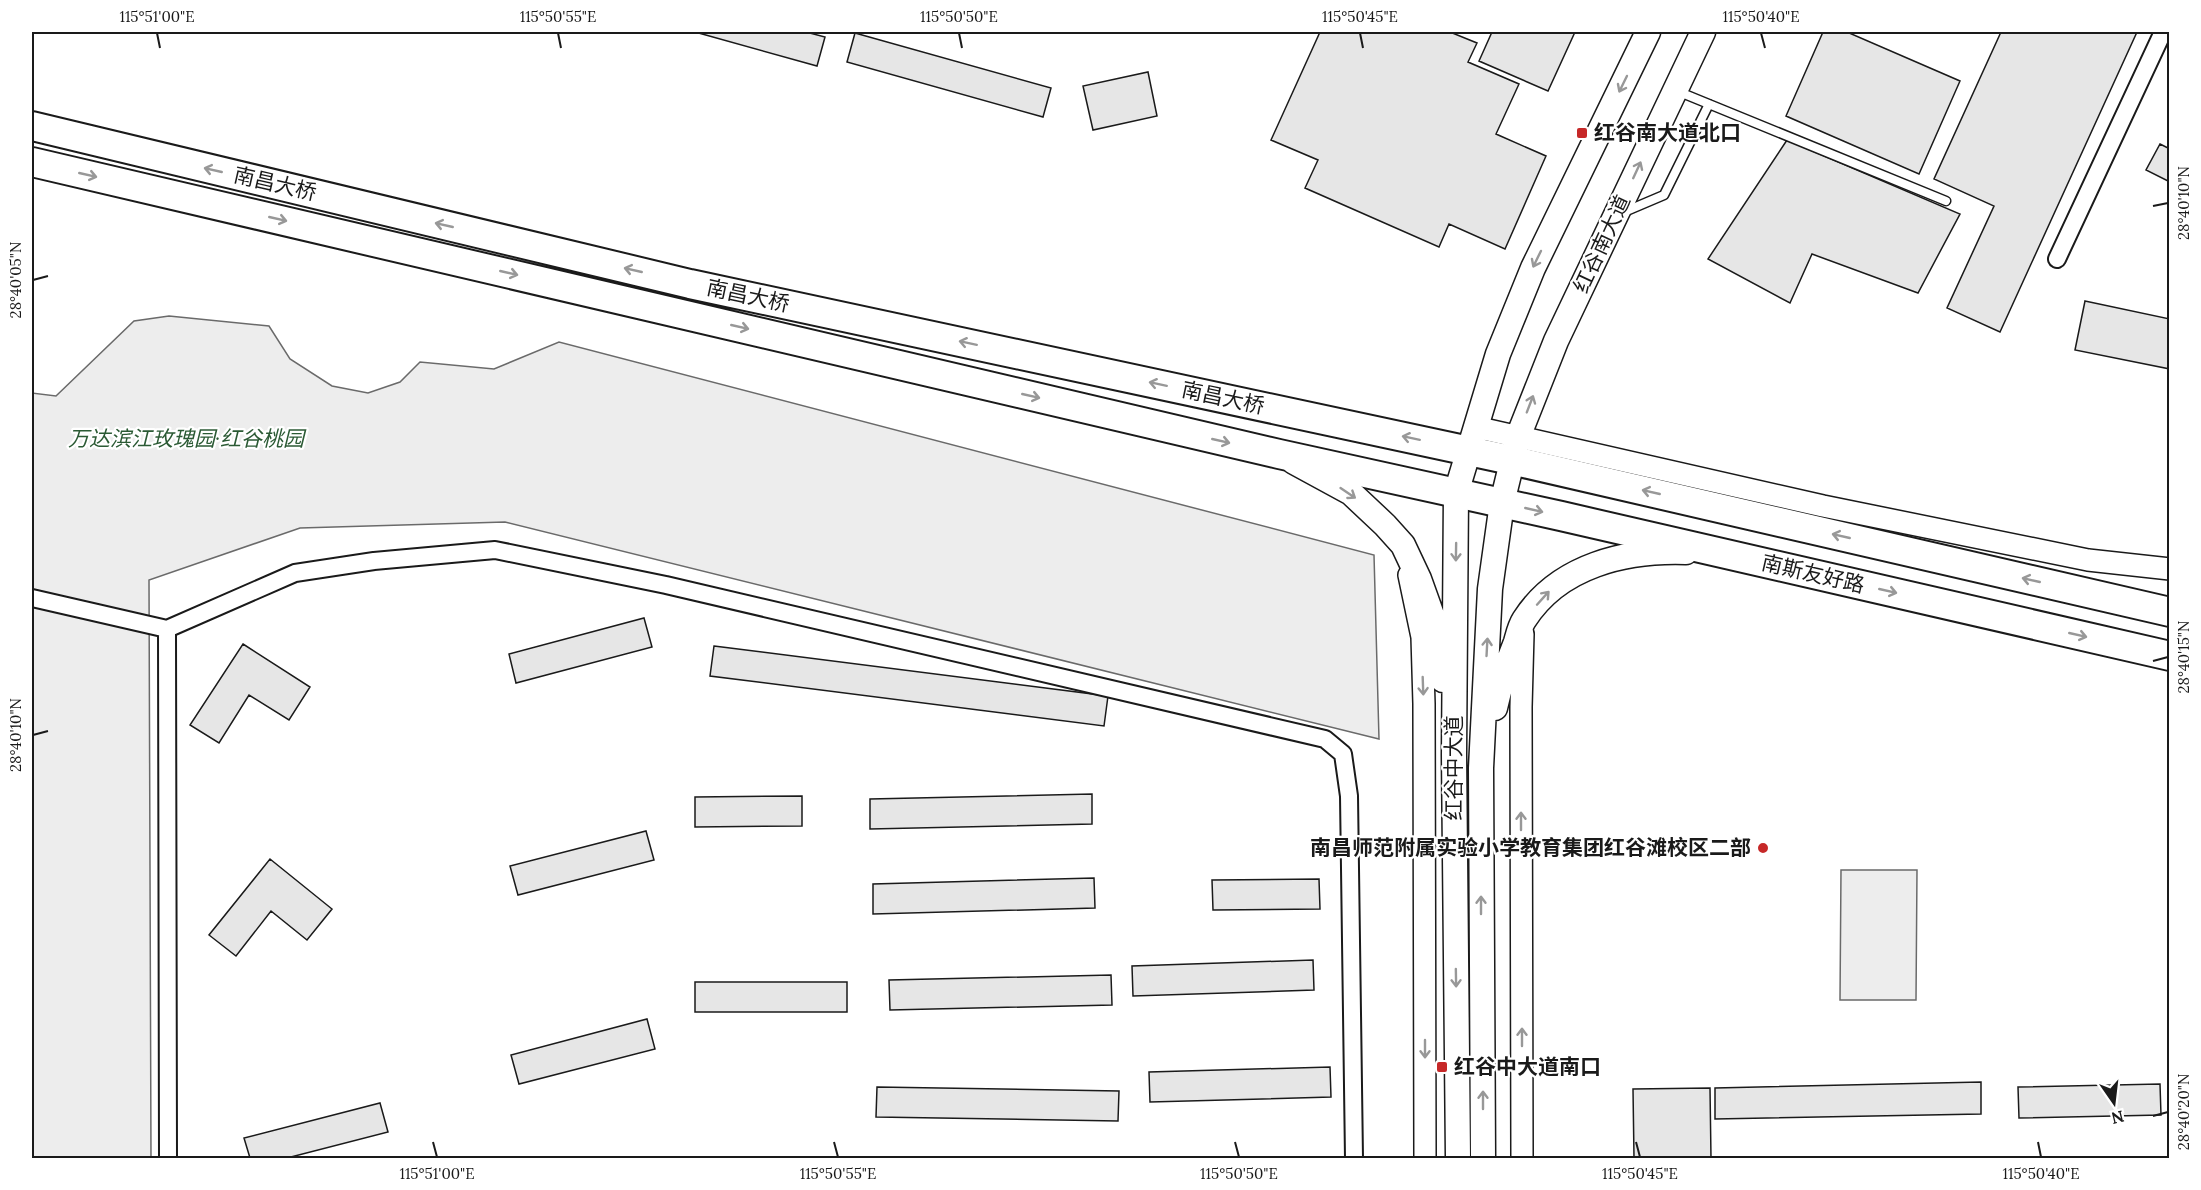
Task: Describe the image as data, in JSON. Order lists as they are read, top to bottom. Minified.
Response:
{"streets":{"highway":["南昌大桥","南斯友好路"],"main road":["红谷南大道","红谷中大道"]},"crossings":[["南昌大桥","南斯友好路"],["南昌大桥","红谷中大道"],["红谷南大道","南斯友好路"],["红谷南大道","红谷中大道"],["南斯友好路","红谷中大道"]],"parks":["万达滨江玫瑰园·红谷桃园"],"places":{"transit":["红谷南大道北口","红谷中大道南口"],"other":["南昌师范附属实验小学教育集团红谷滩校区二部"]},"north":"bottom","coordinates":["115°51'00\"E","115°50'55\"E","115°50'50\"E","115°50'45\"E","115°50'40\"E","28°40'10\"N","28°40'05\"N","28°40'15\"N","28°40'20\"N"]}
